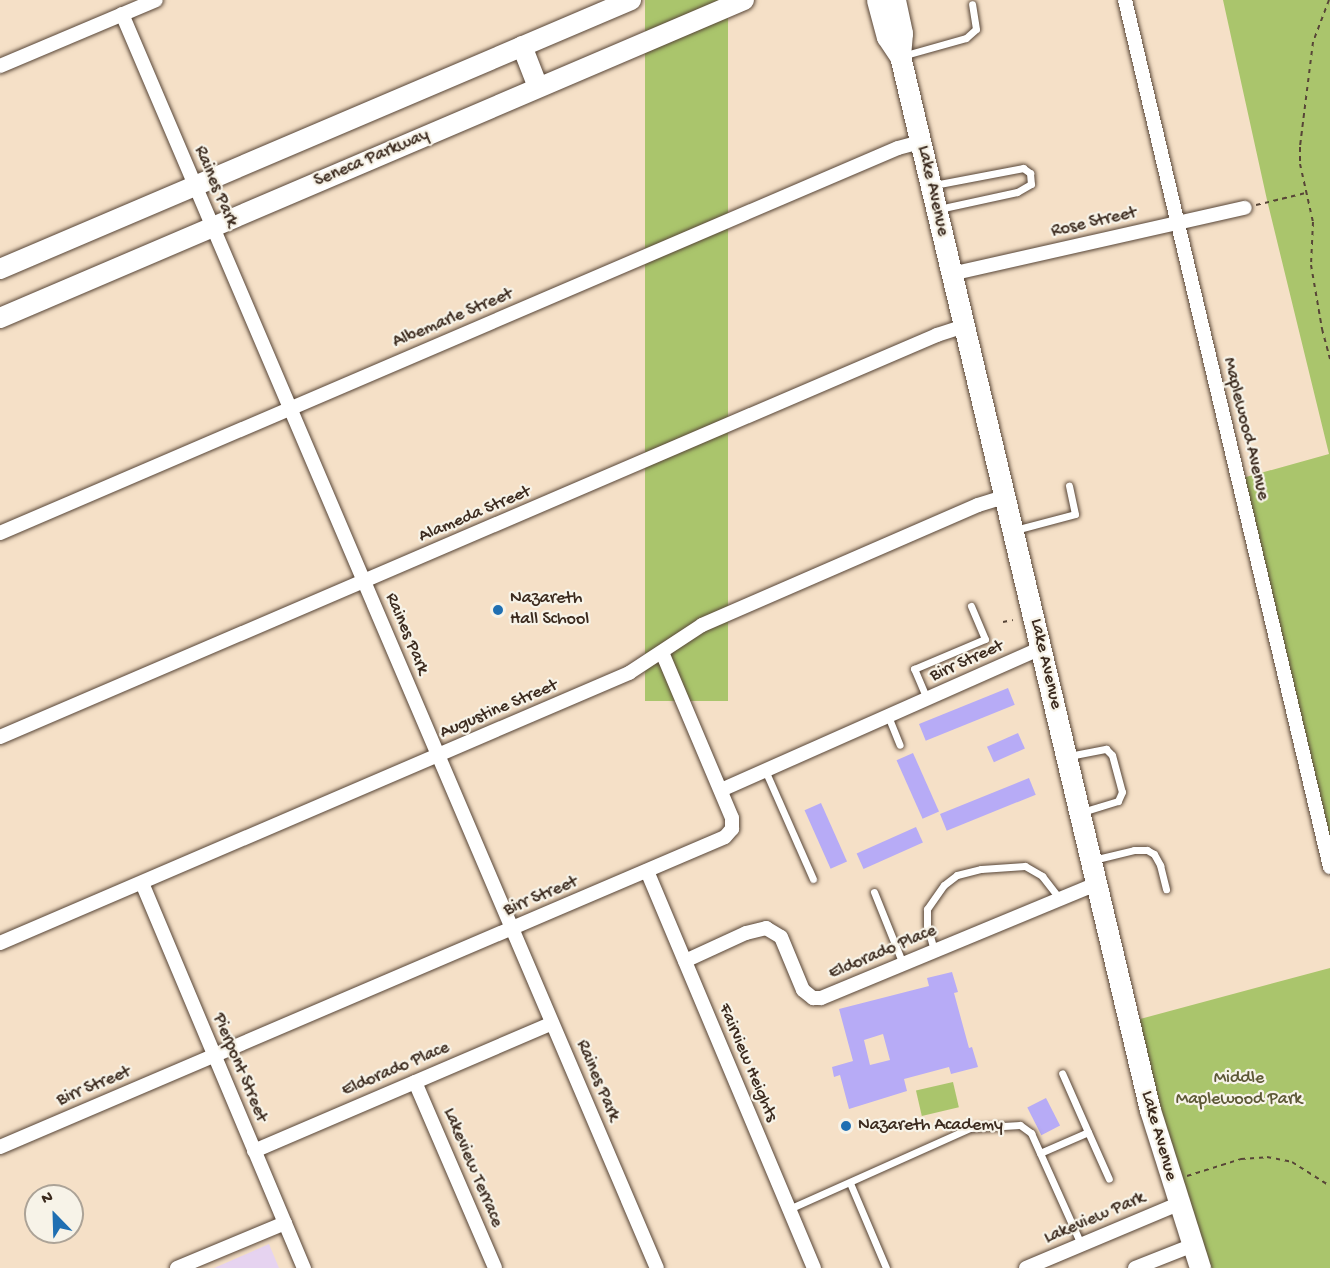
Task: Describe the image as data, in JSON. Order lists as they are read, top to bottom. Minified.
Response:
{"streets":{"main road":["Lake Avenue"],"street":["Seneca Parkway","Raines Park","Rose Street","Albemarle Street","Maplewood Avenue","Alameda Street","Birr Street","Augustine Street","Eldorado Place","Fairview Heights","Pierpont Street","Lakeview Terrace","Lakeview Park"]},"crossings":[["Seneca Parkway","Raines Park"],["Raines Park","Albemarle Street"],["Raines Park","Alameda Street"],["Raines Park","Birr Street"],["Raines Park","Augustine Street"],["Raines Park","Eldorado Place"],["Lake Avenue","Rose Street"],["Lake Avenue","Albemarle Street"],["Lake Avenue","Alameda Street"],["Lake Avenue","Birr Street"],["Lake Avenue","Augustine Street"],["Lake Avenue","Eldorado Place"],["Lake Avenue","Lakeview Park"],["Rose Street","Maplewood Avenue"],["Birr Street","Fairview Heights"],["Birr Street","Pierpont Street"],["Augustine Street","Pierpont Street"],["Eldorado Place","Fairview Heights"],["Eldorado Place","Pierpont Street"],["Eldorado Place","Lakeview Terrace"]],"parks":["Middle Maplewood Park"],"places":["Nazareth Hall School","Nazareth Academy"],"north":"top left"}
